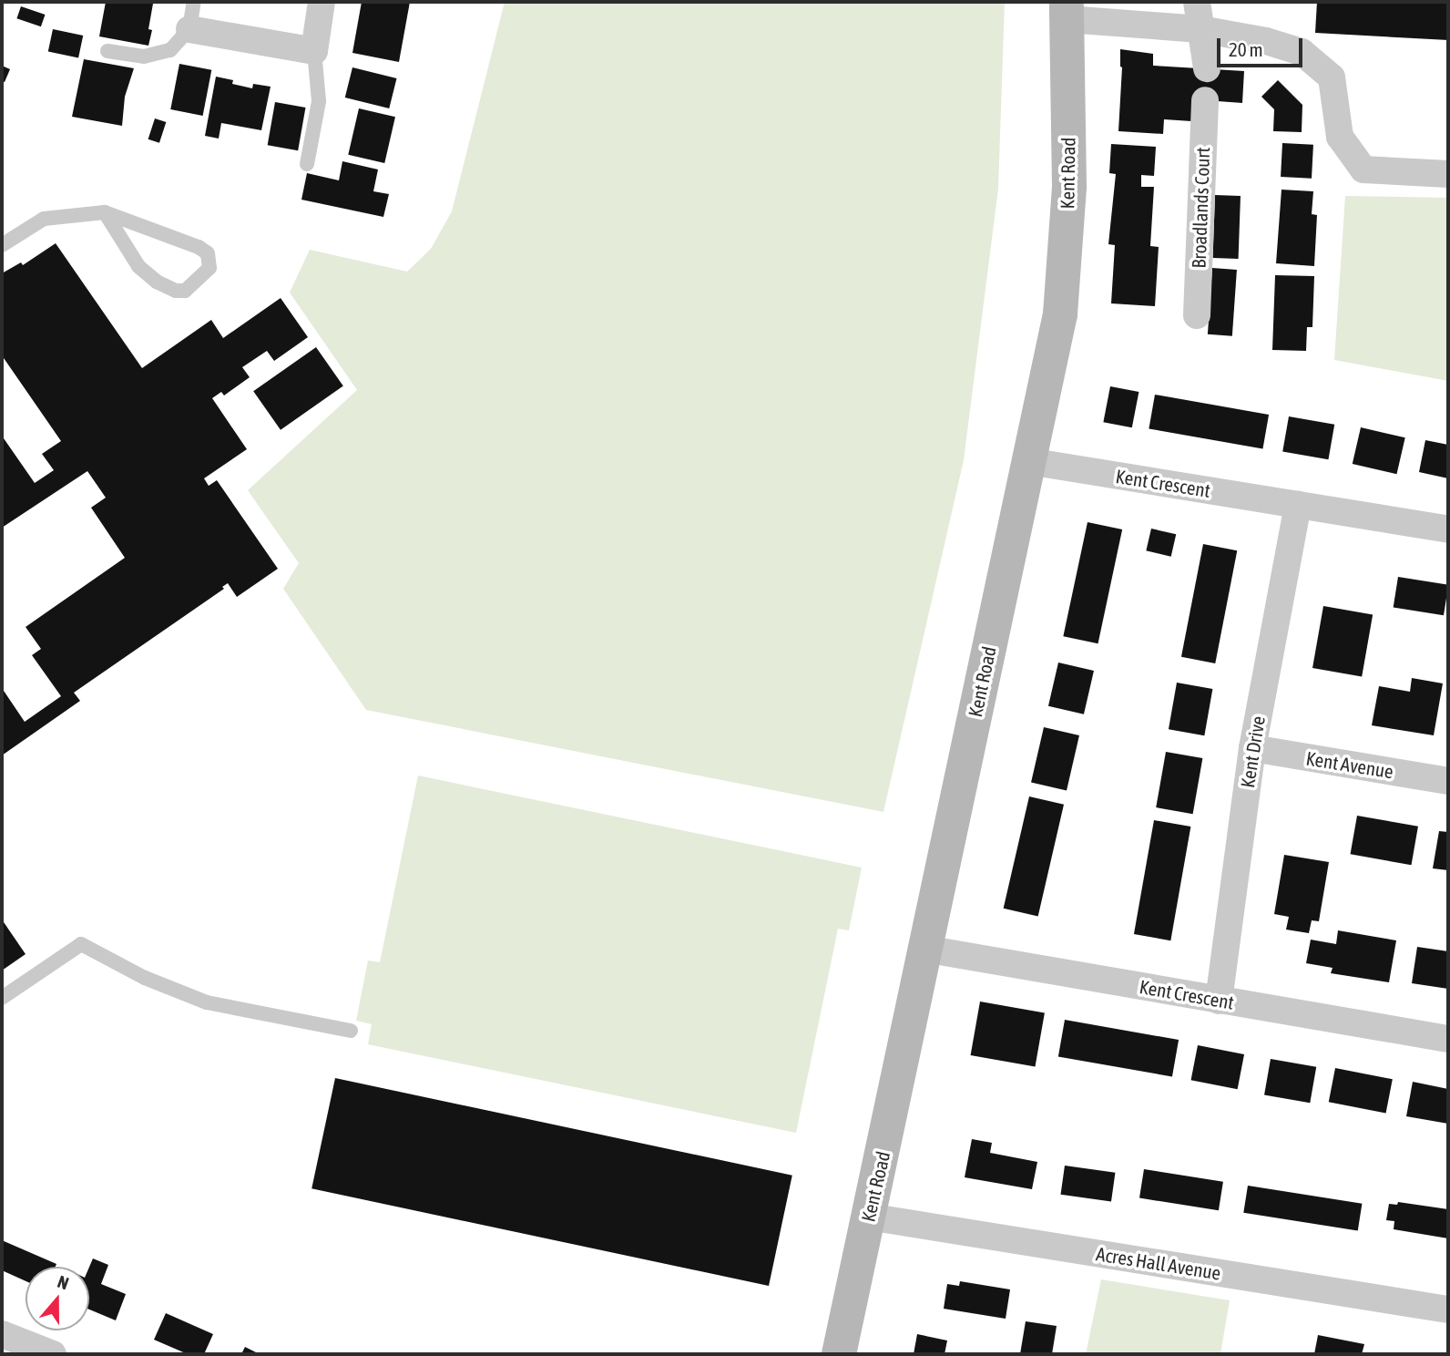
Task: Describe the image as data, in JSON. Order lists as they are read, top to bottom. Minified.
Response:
{"streets":{"street":["Kent Road","Broadlands Court","Kent Crescent","Kent Drive","Kent Avenue","Acres Hall Avenue"]},"crossings":[["Kent Road","Kent Crescent"],["Kent Road","Acres Hall Avenue"],["Kent Crescent","Kent Drive"],["Kent Drive","Kent Avenue"]],"scale_bar":"20 m","north":"top"}
